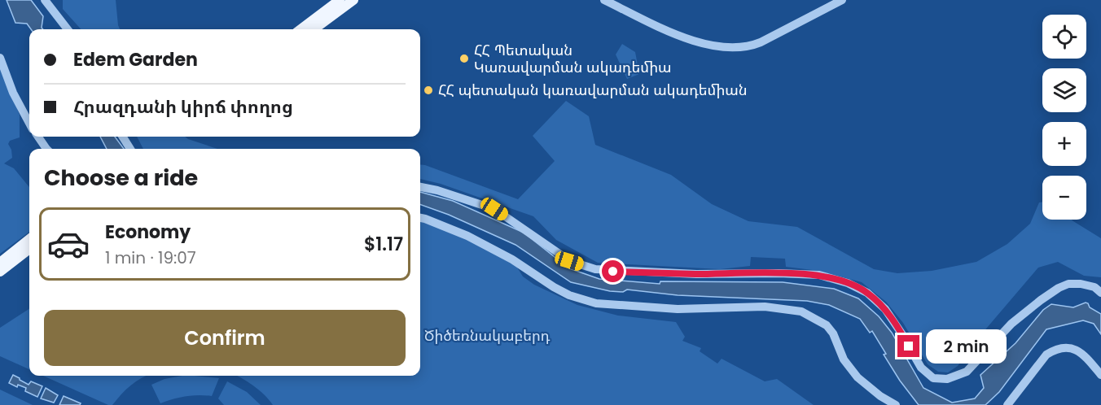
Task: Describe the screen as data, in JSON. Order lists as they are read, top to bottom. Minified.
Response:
{"parks":["Ծիծեռնակաբերդ"],"places":["ՀՀ Պետական Կառավարման ակադեմիա","ՀՀ պետական կառավարման ակադեմիան"],"page":{"map_buttons":["+","−"],"banner":["Edem Garden","Հրազդանի կիրճ փողոց"],"heading":"Choose a ride","list":[{"name":"Economy","note":"1 min · 19:07","value":"$1.17"}],"buttons":"Confirm","bubble":"2 min"}}
